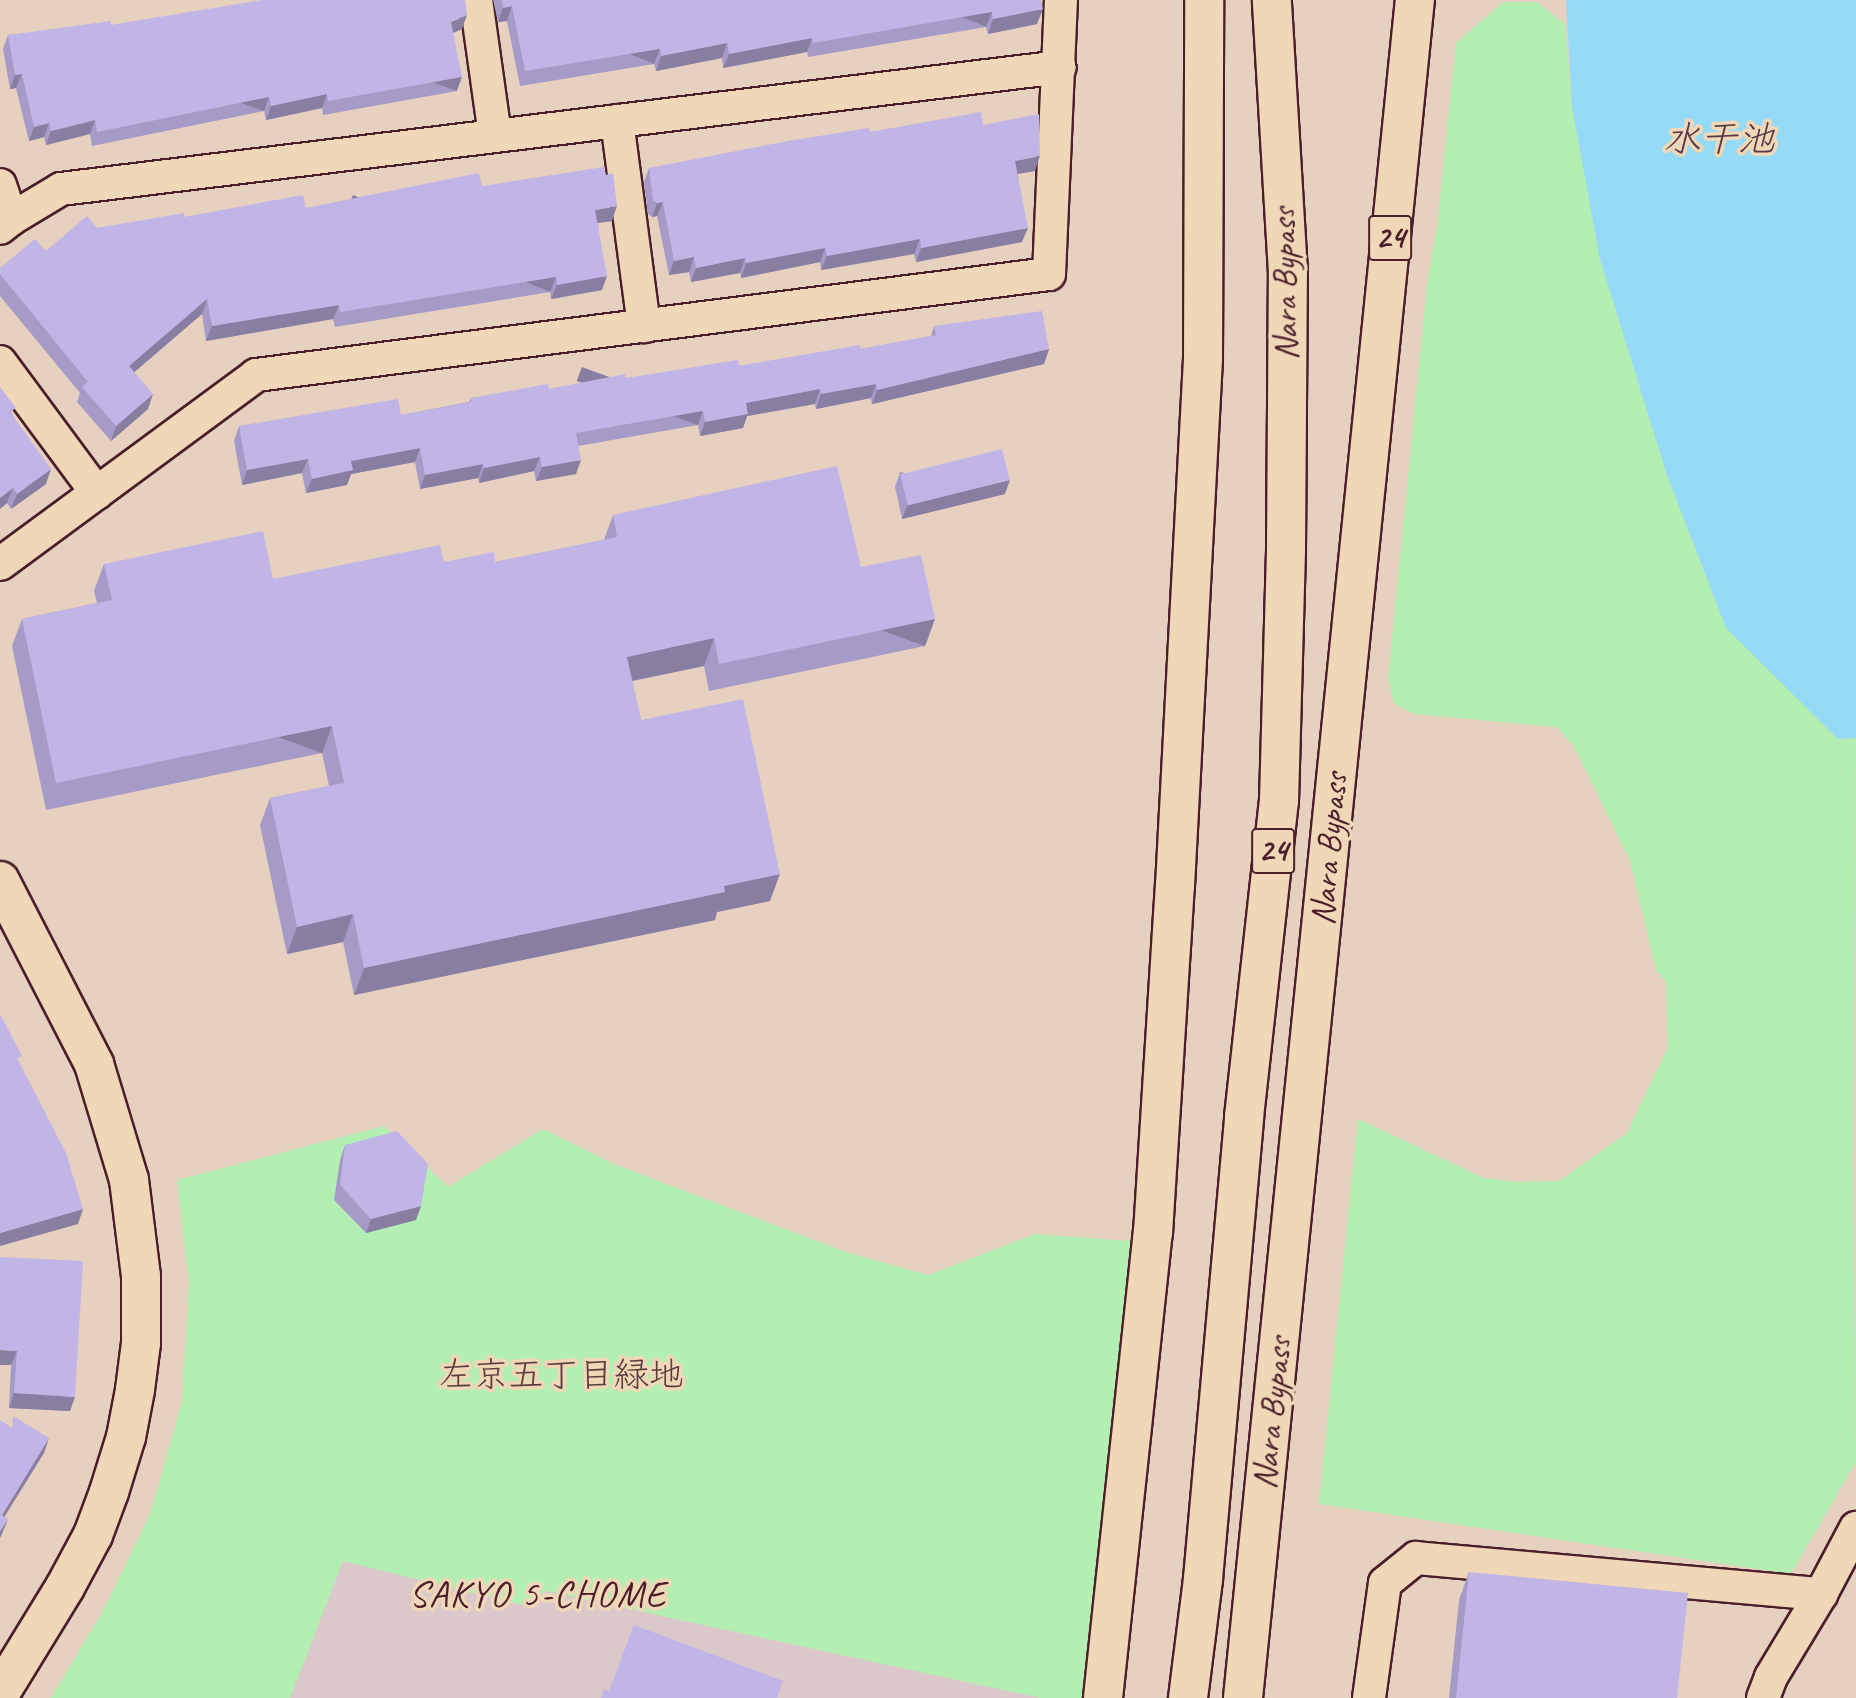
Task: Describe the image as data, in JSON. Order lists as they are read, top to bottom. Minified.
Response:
{"streets":{"main road":["24","Nara Bypass"]},"districts":["SAKYO 5-CHOME"],"water":["水干池"],"parks":["左京五丁目緑地"]}
